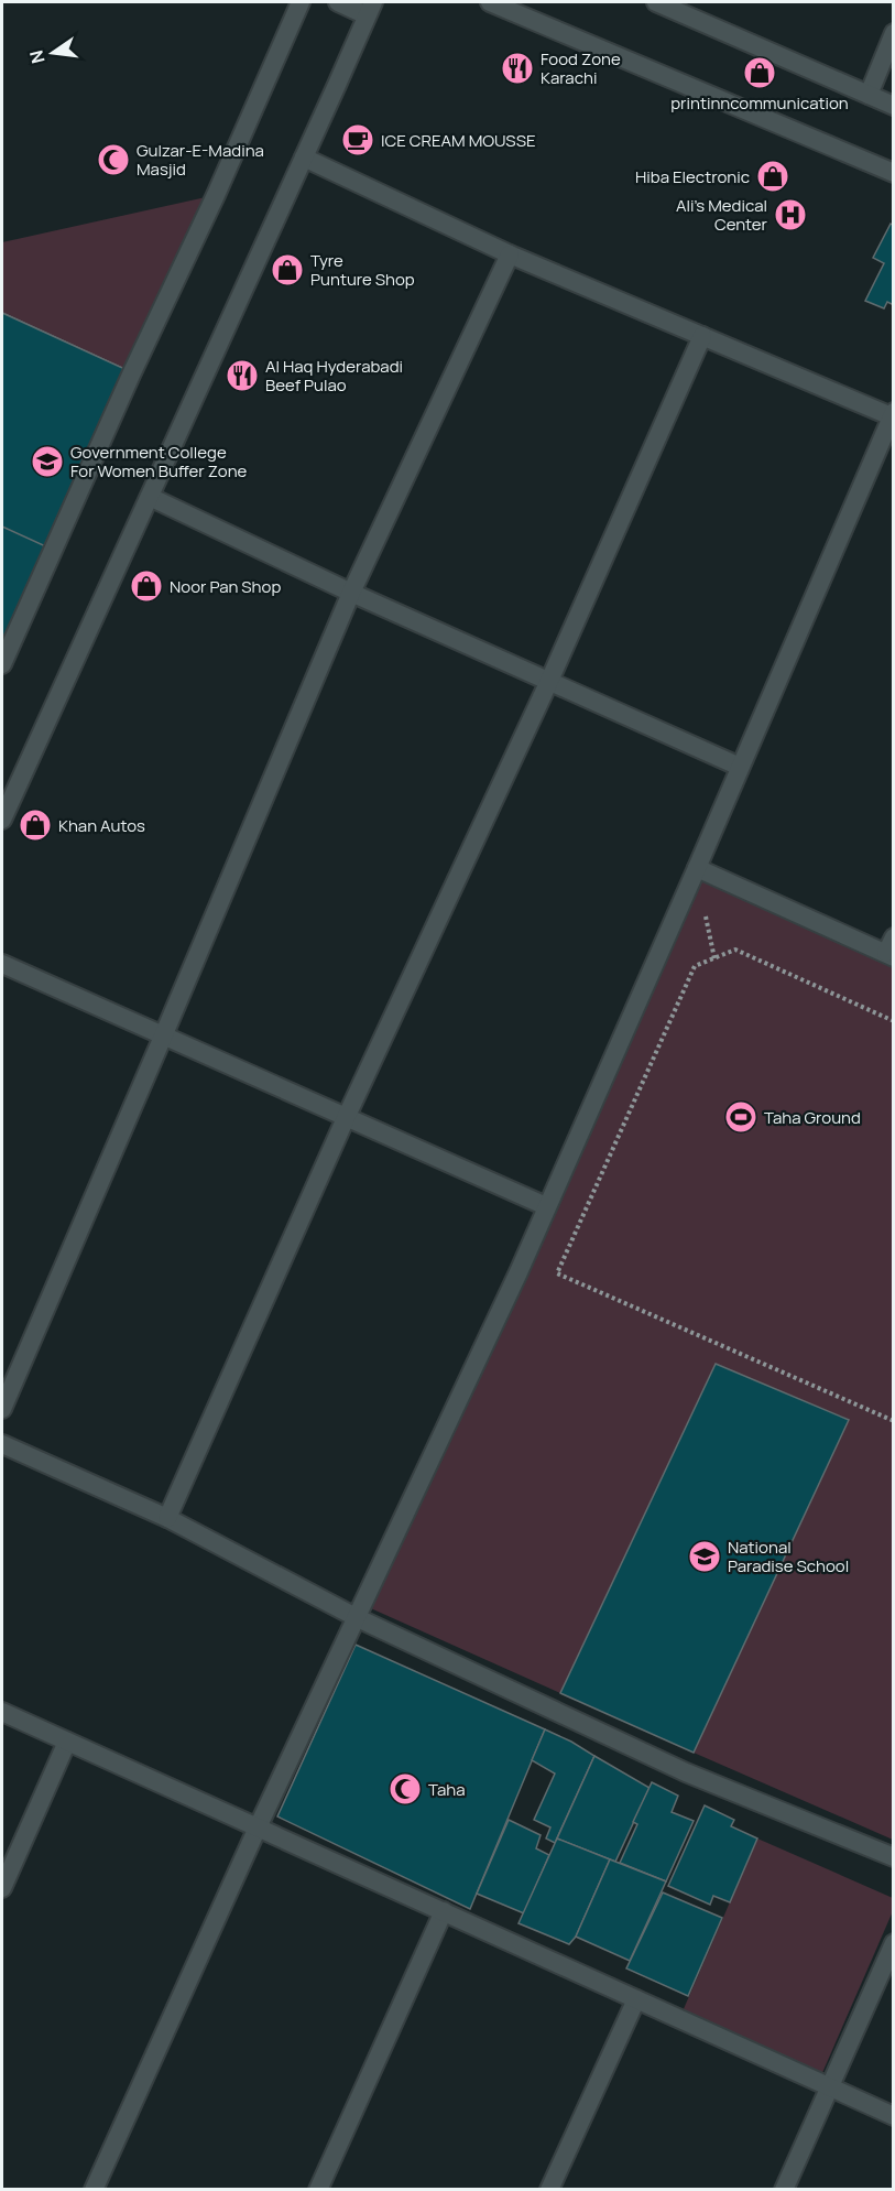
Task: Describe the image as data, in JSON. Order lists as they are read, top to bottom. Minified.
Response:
{"places":{"restaurant":["Food Zone Karachi","Al Haq Hyderabadi Beef Pulao"],"shop":["printinncommunication","Hiba Electronic","Tyre Punture Shop","Noor Pan Shop","Khan Autos"],"cafe":["ICE CREAM MOUSSE"],"mosque":["Gulzar-E-Madina Masjid","Taha"],"hospital":["Ali's Medical Center"],"school or university":["Government College For Women Buffer Zone","National Paradise School"],"sports":["Taha Ground"]},"north":"left"}
